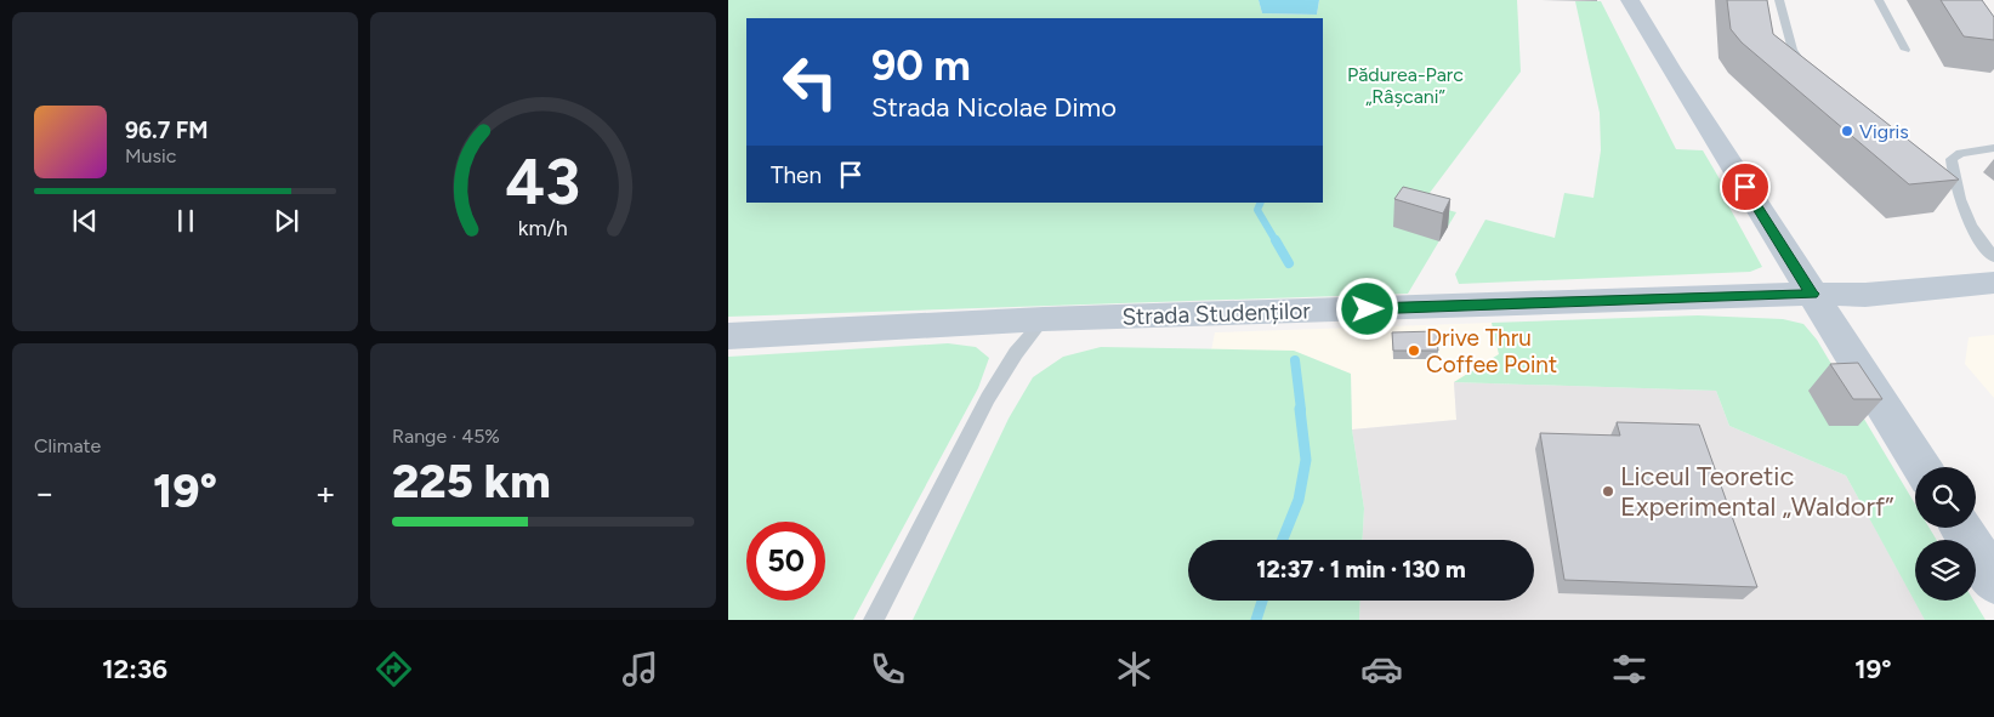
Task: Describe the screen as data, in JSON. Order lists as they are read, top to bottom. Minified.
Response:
{"streets":{"main road":["Strada Studenților"]},"parks":["Pădurea-Parc „Râșcani”"],"places":["Vigris","Drive Thru Coffee Point","Liceul Teoretic Experimental „Waldorf”"],"page":{"turn":["90 m","Strada Nicolae Dimo"],"song":["96.7 FM","Music"],"then":"Then","tile":["Climate",["Range · 45%","225 km"]],"heat":["−","19°","+"],"limit":"50","trip":"12:37 · 1 min · 130 m","tabs":["12:36","19°"],"gauge":["43","km/h"]}}
